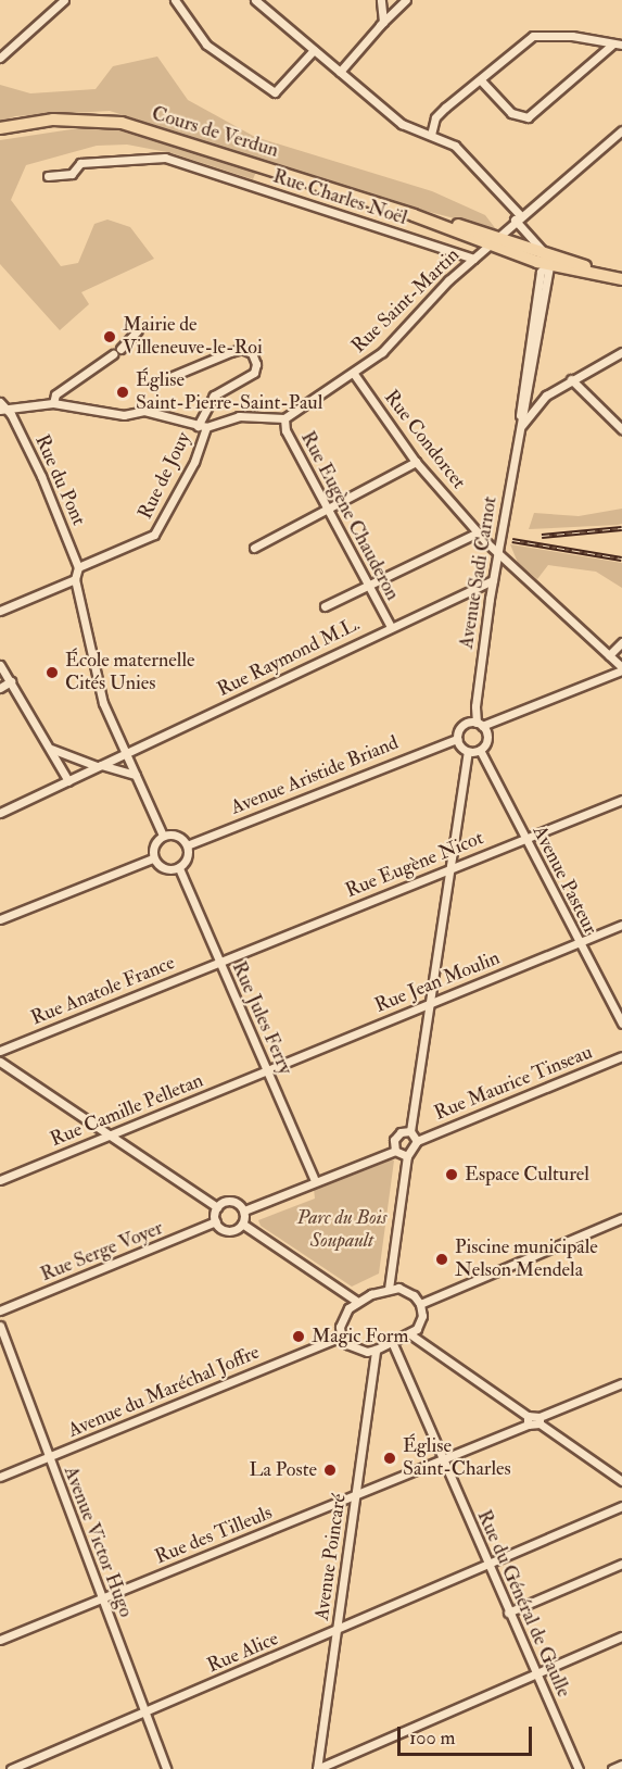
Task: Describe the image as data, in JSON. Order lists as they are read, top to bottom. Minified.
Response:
{"streets":{"main road":["Cours de Verdun"],"street":["Rue Charles Noël","Rue Saint-Martin","Rue Condorcet","Rue de Jouy","Rue du Pont","Rue Eugène Chauderon","Avenue Sadi Carnot","Rue Raymond M.L.","Avenue Aristide Briand","Rue Eugène Nicot","Avenue Pasteur","Rue Jean Moulin","Rue Anatole France","Rue Jules Ferry","Rue Maurice Tinseau","Rue Camille Pelletan","Rue Serge Voyer","Avenue du Maréchal Joffre","Rue des Tilleuls","Avenue Victor Hugo","Avenue Poincaré","Rue du Général de Gaulle","Rue Alice"]},"crossings":[["Cours de Verdun","Rue Saint-Martin"],["Cours de Verdun","Avenue Sadi Carnot"],["Rue Charles Noël","Rue Saint-Martin"],["Rue Saint-Martin","Rue Condorcet"],["Rue Saint-Martin","Rue Eugène Chauderon"],["Rue Condorcet","Avenue Sadi Carnot"],["Rue de Jouy","Rue du Pont"],["Rue Eugène Chauderon","Rue Raymond M.L."],["Avenue Sadi Carnot","Rue Raymond M.L."],["Avenue Sadi Carnot","Avenue Aristide Briand"],["Avenue Sadi Carnot","Avenue Pasteur"],["Avenue Aristide Briand","Avenue Pasteur"],["Avenue Aristide Briand","Rue Jules Ferry"],["Rue Eugène Nicot","Avenue Pasteur"],["Rue Eugène Nicot","Rue Anatole France"],["Rue Eugène Nicot","Rue Jules Ferry"],["Avenue Pasteur","Rue Jean Moulin"],["Rue Jean Moulin","Rue Jules Ferry"],["Rue Jean Moulin","Rue Camille Pelletan"],["Rue Anatole France","Rue Jules Ferry"],["Rue Jules Ferry","Rue Camille Pelletan"],["Avenue du Maréchal Joffre","Avenue Victor Hugo"],["Avenue du Maréchal Joffre","Avenue Poincaré"],["Avenue du Maréchal Joffre","Rue du Général de Gaulle"],["Rue des Tilleuls","Avenue Victor Hugo"],["Rue des Tilleuls","Avenue Poincaré"],["Rue des Tilleuls","Rue du Général de Gaulle"],["Avenue Victor Hugo","Rue Alice"],["Avenue Poincaré","Rue du Général de Gaulle"],["Avenue Poincaré","Rue Alice"],["Rue du Général de Gaulle","Rue Alice"]],"parks":["Parc du Bois Soupault"],"places":["Mairie de Villeneuve-le-Roi","Église Saint-Pierre-Saint-Paul","École maternelle Cités Unies","Espace Culturel","Piscine municipale Nelson Mendela","Magic Form","Église Saint-Charles","La Poste"],"scale_bar":"100 m"}
